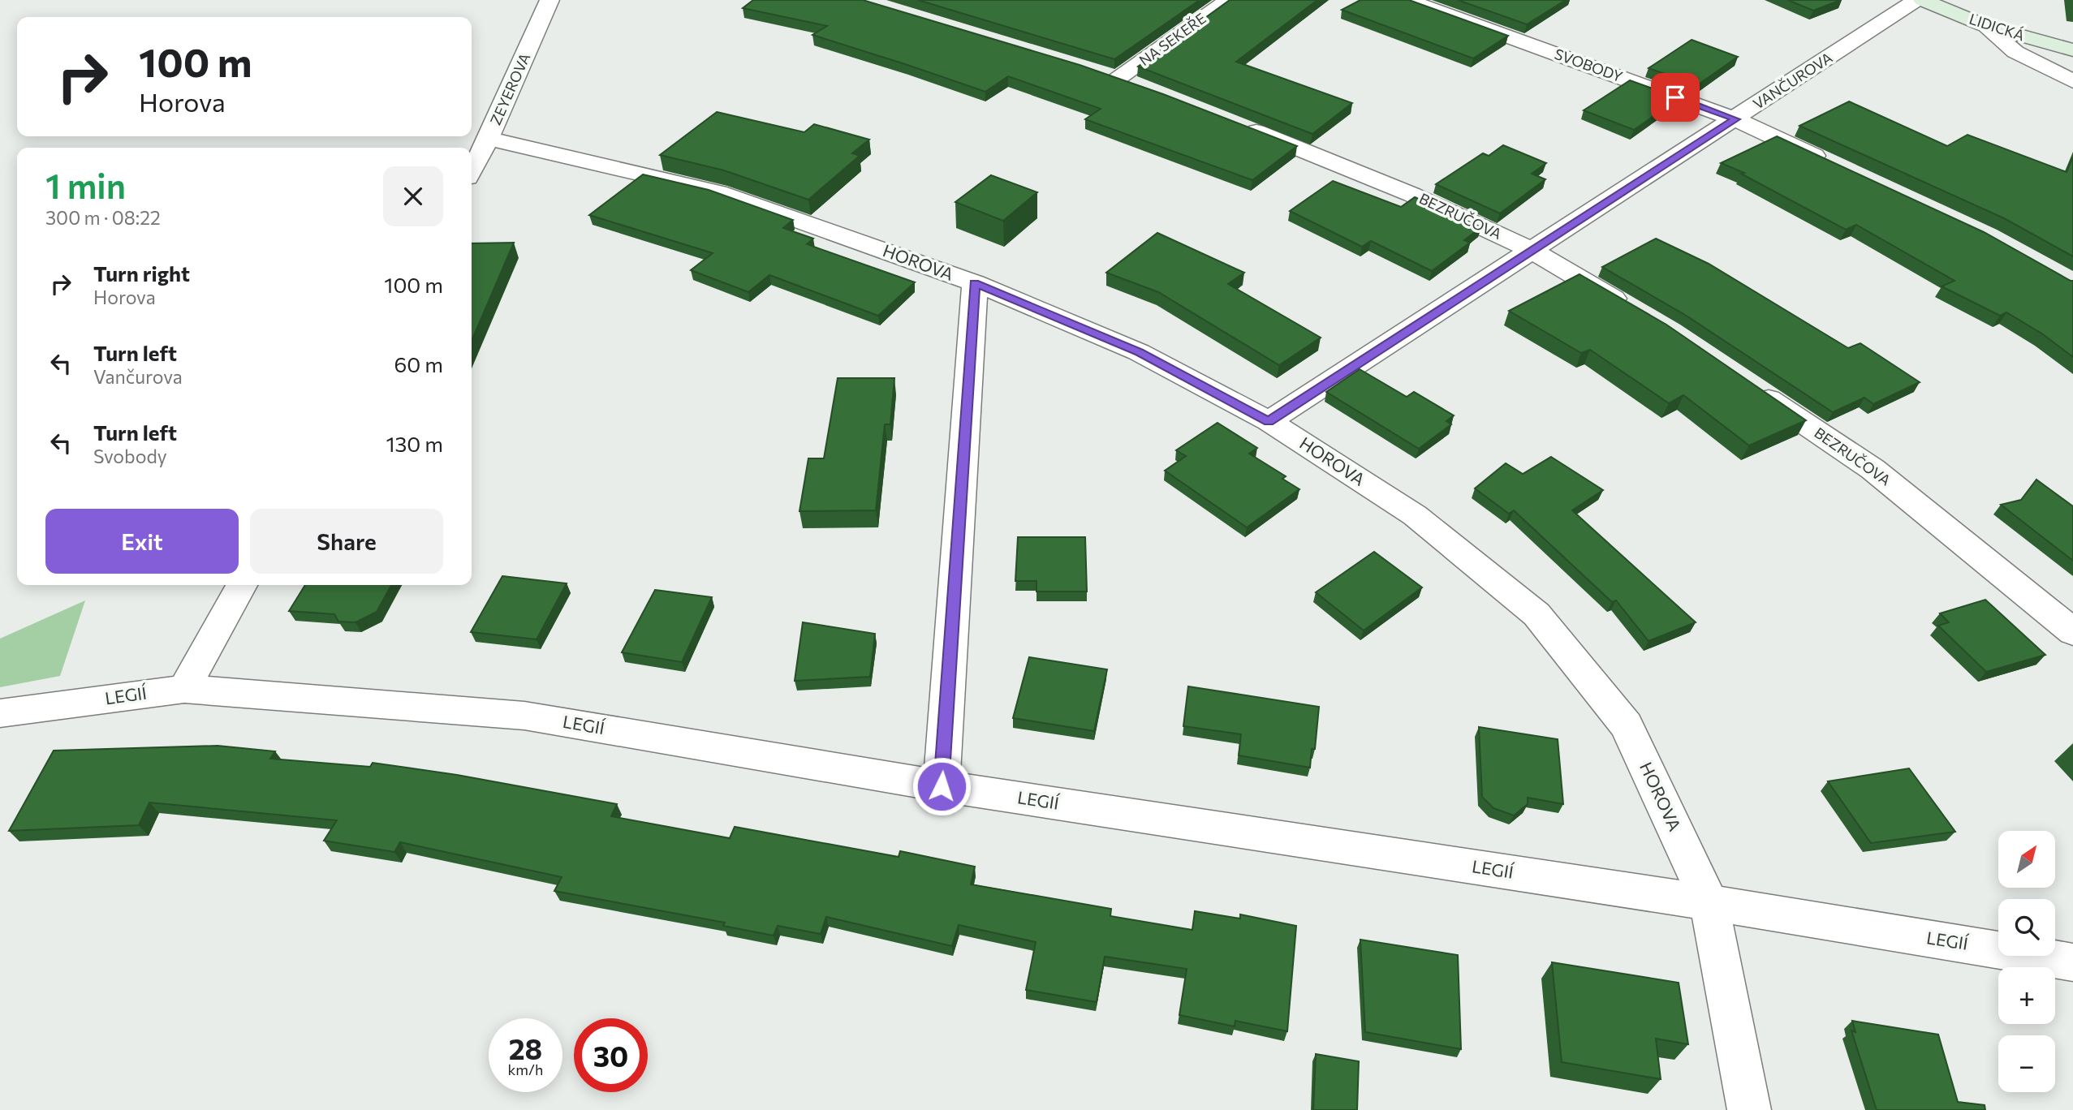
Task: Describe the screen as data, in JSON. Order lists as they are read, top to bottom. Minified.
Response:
{"streets":{"street":["LIDICKÁ","NA SEKEŘE","SVOBODY","VANČUROVA","ZEYEROVA","BEZRUČOVA","HOROVA","LEGIÍ"]},"crossings":[["SVOBODY","VANČUROVA"],["VANČUROVA","BEZRUČOVA"],["VANČUROVA","HOROVA"],["ZEYEROVA","HOROVA"],["HOROVA","LEGIÍ"]],"north":"top right","page":{"turn":["100 m","Horova"],"heading":["1 min","300 m · 08:22"],"list":[{"name":"Turn right","note":"Horova","value":"100 m"},{"name":"Turn left","note":"Vančurova","value":"60 m"},{"name":"Turn left","note":"Svobody","value":"130 m"}],"buttons":["Exit","Share"],"map_buttons":["+","−"],"speed":"28 km/h","limit":"30"}}
